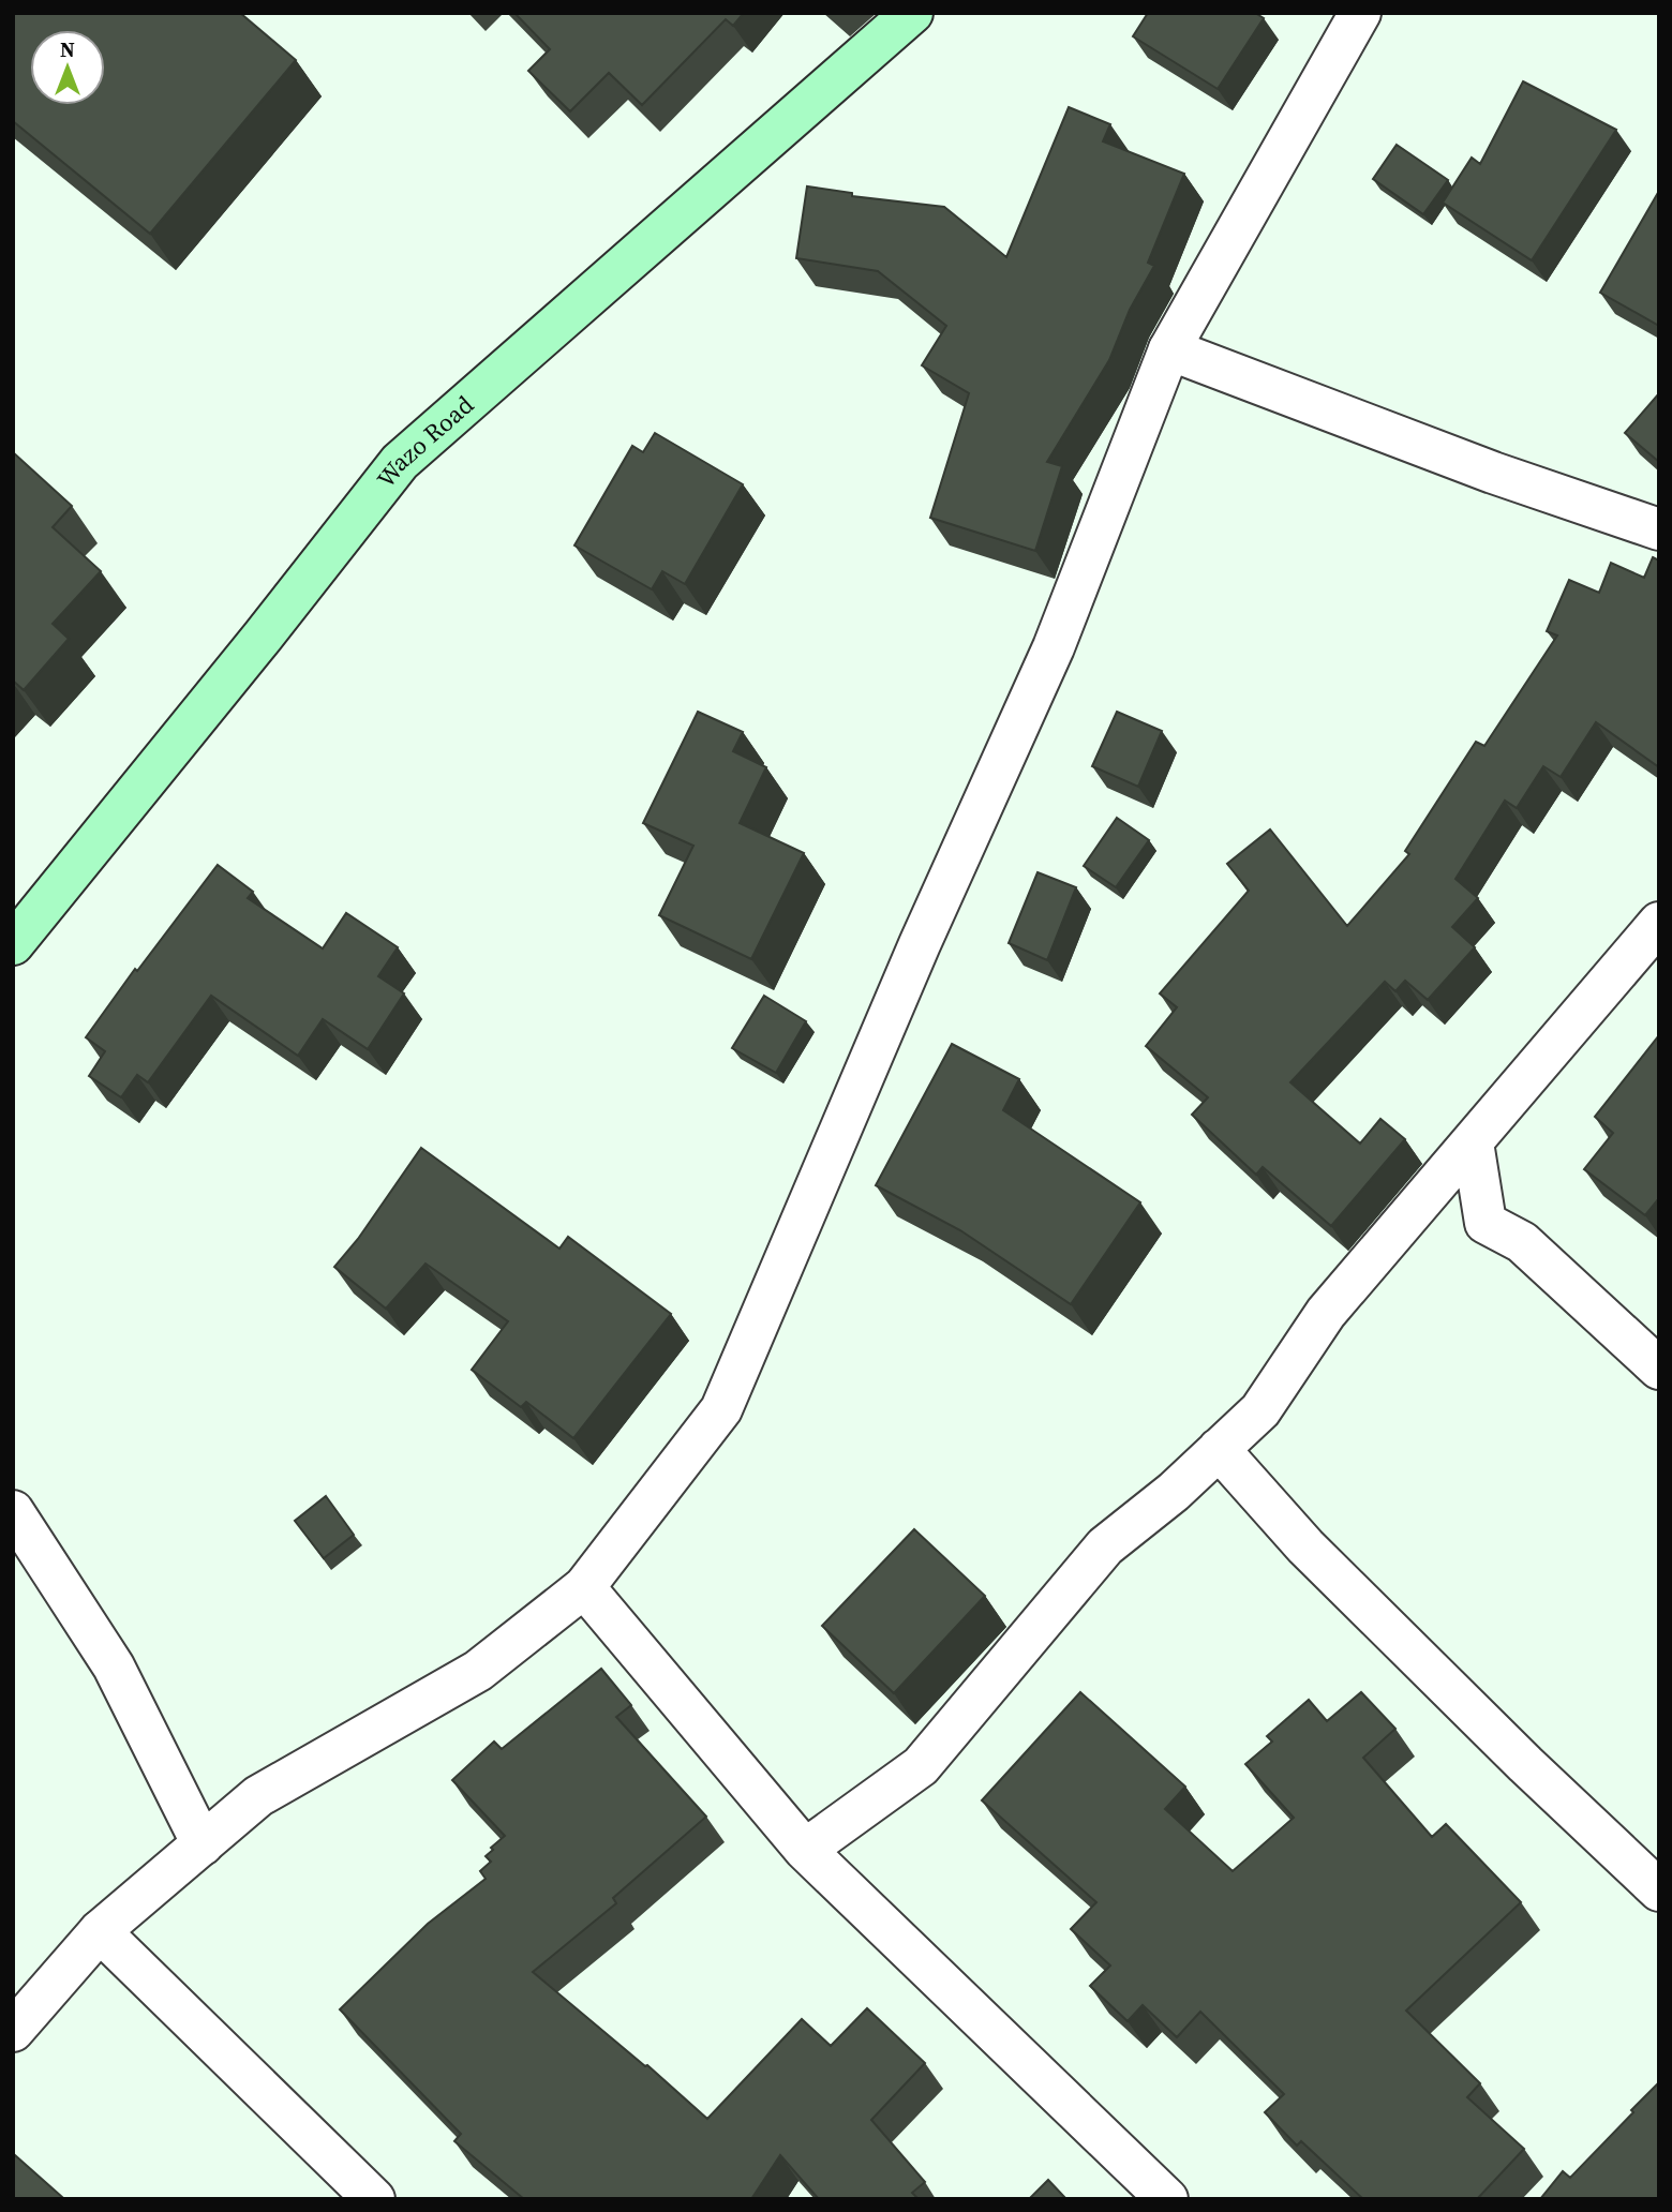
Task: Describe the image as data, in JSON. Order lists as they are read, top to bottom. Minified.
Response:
{"streets":{"main road":["Wazo Road"]},"north":"top"}
